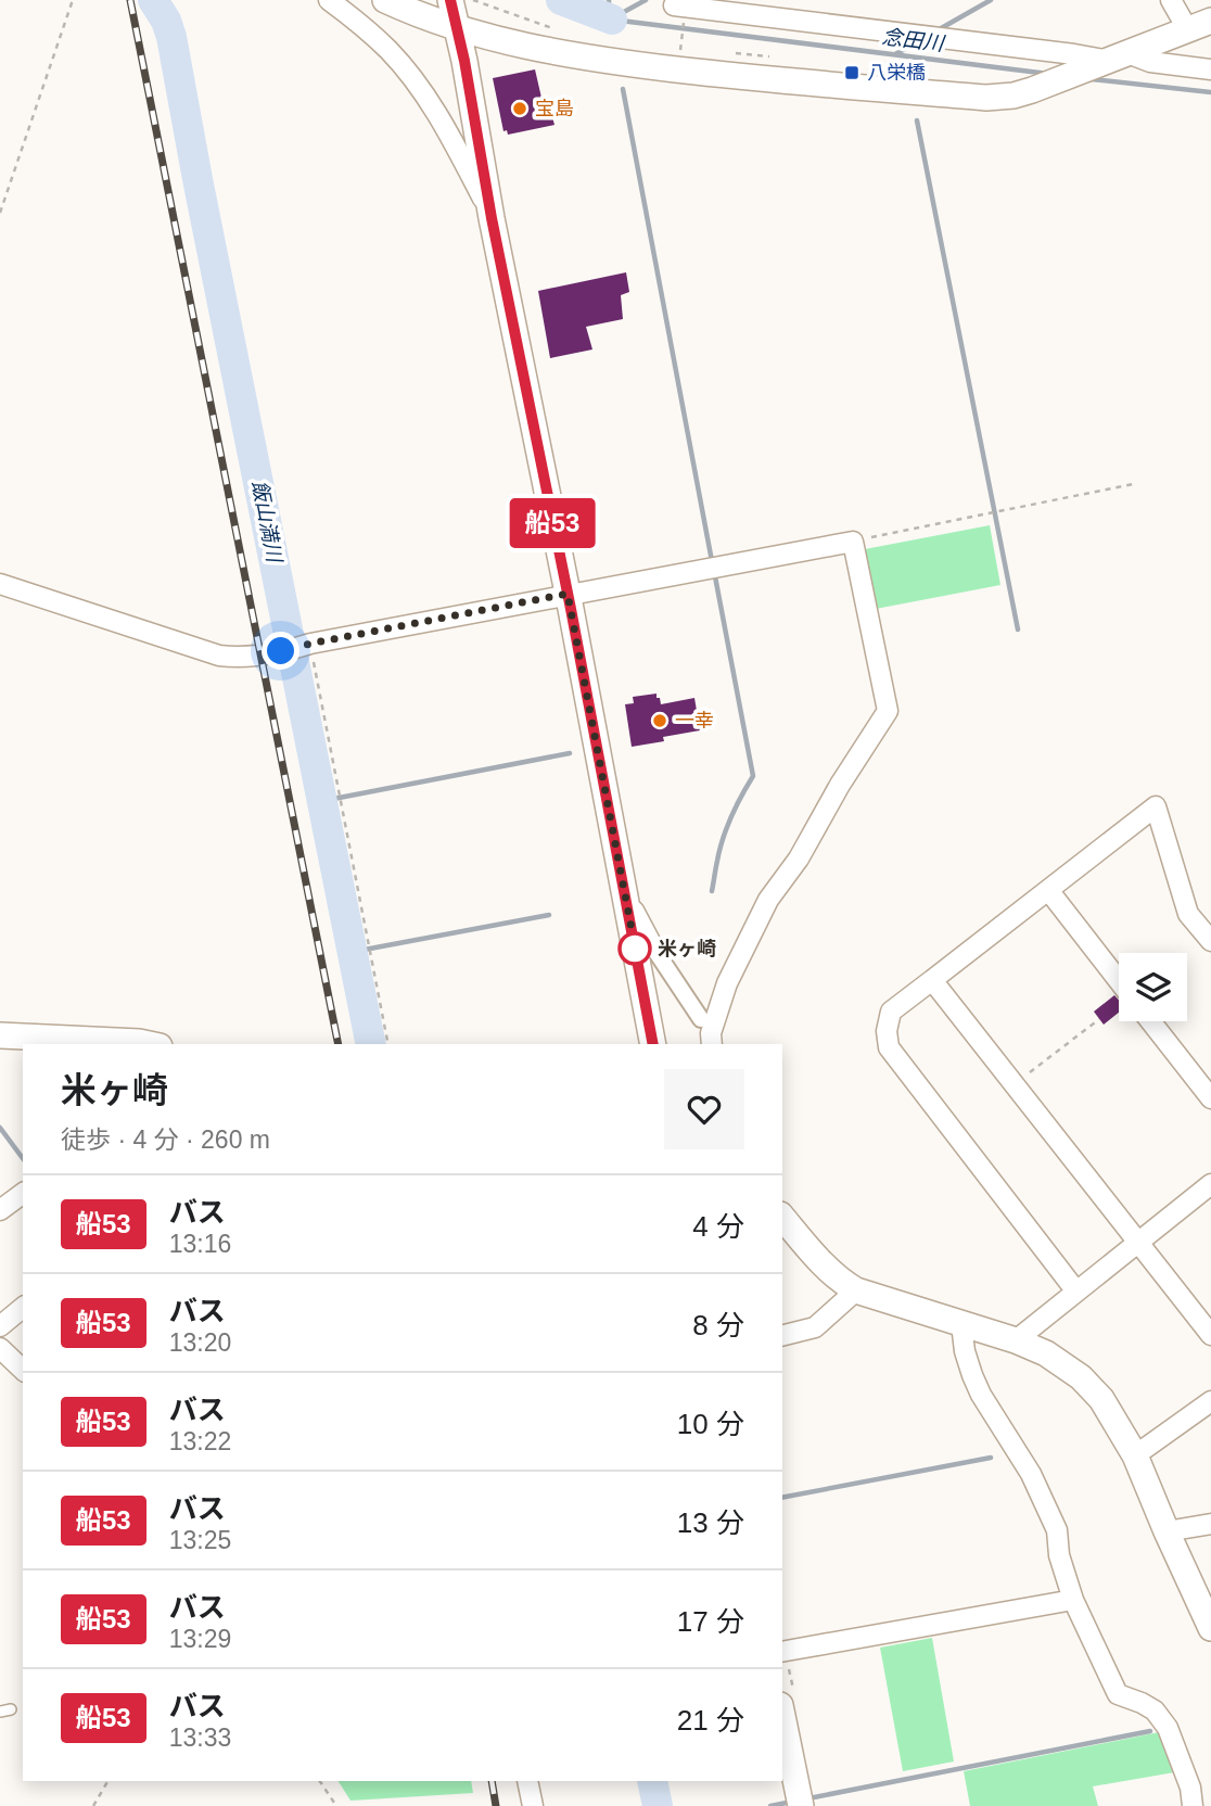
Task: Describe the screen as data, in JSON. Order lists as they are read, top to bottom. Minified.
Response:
{"water":["念田川","飯山満川"],"places":{"transit":["八栄橋"],"other":["宝島","一幸","米ヶ崎"]},"lines":["bus line 船53"],"page":{"on_map":"船53","heading":["米ヶ崎","徒歩 · 4 分 · 260 m"],"list":[{"mark":"船53","name":"バス","note":"13:16","value":"4 分"},{"mark":"船53","name":"バス","note":"13:20","value":"8 分"},{"mark":"船53","name":"バス","note":"13:22","value":"10 分"},{"mark":"船53","name":"バス","note":"13:25","value":"13 分"},{"mark":"船53","name":"バス","note":"13:29","value":"17 分"},{"mark":"船53","name":"バス","note":"13:33","value":"21 分"}]}}
